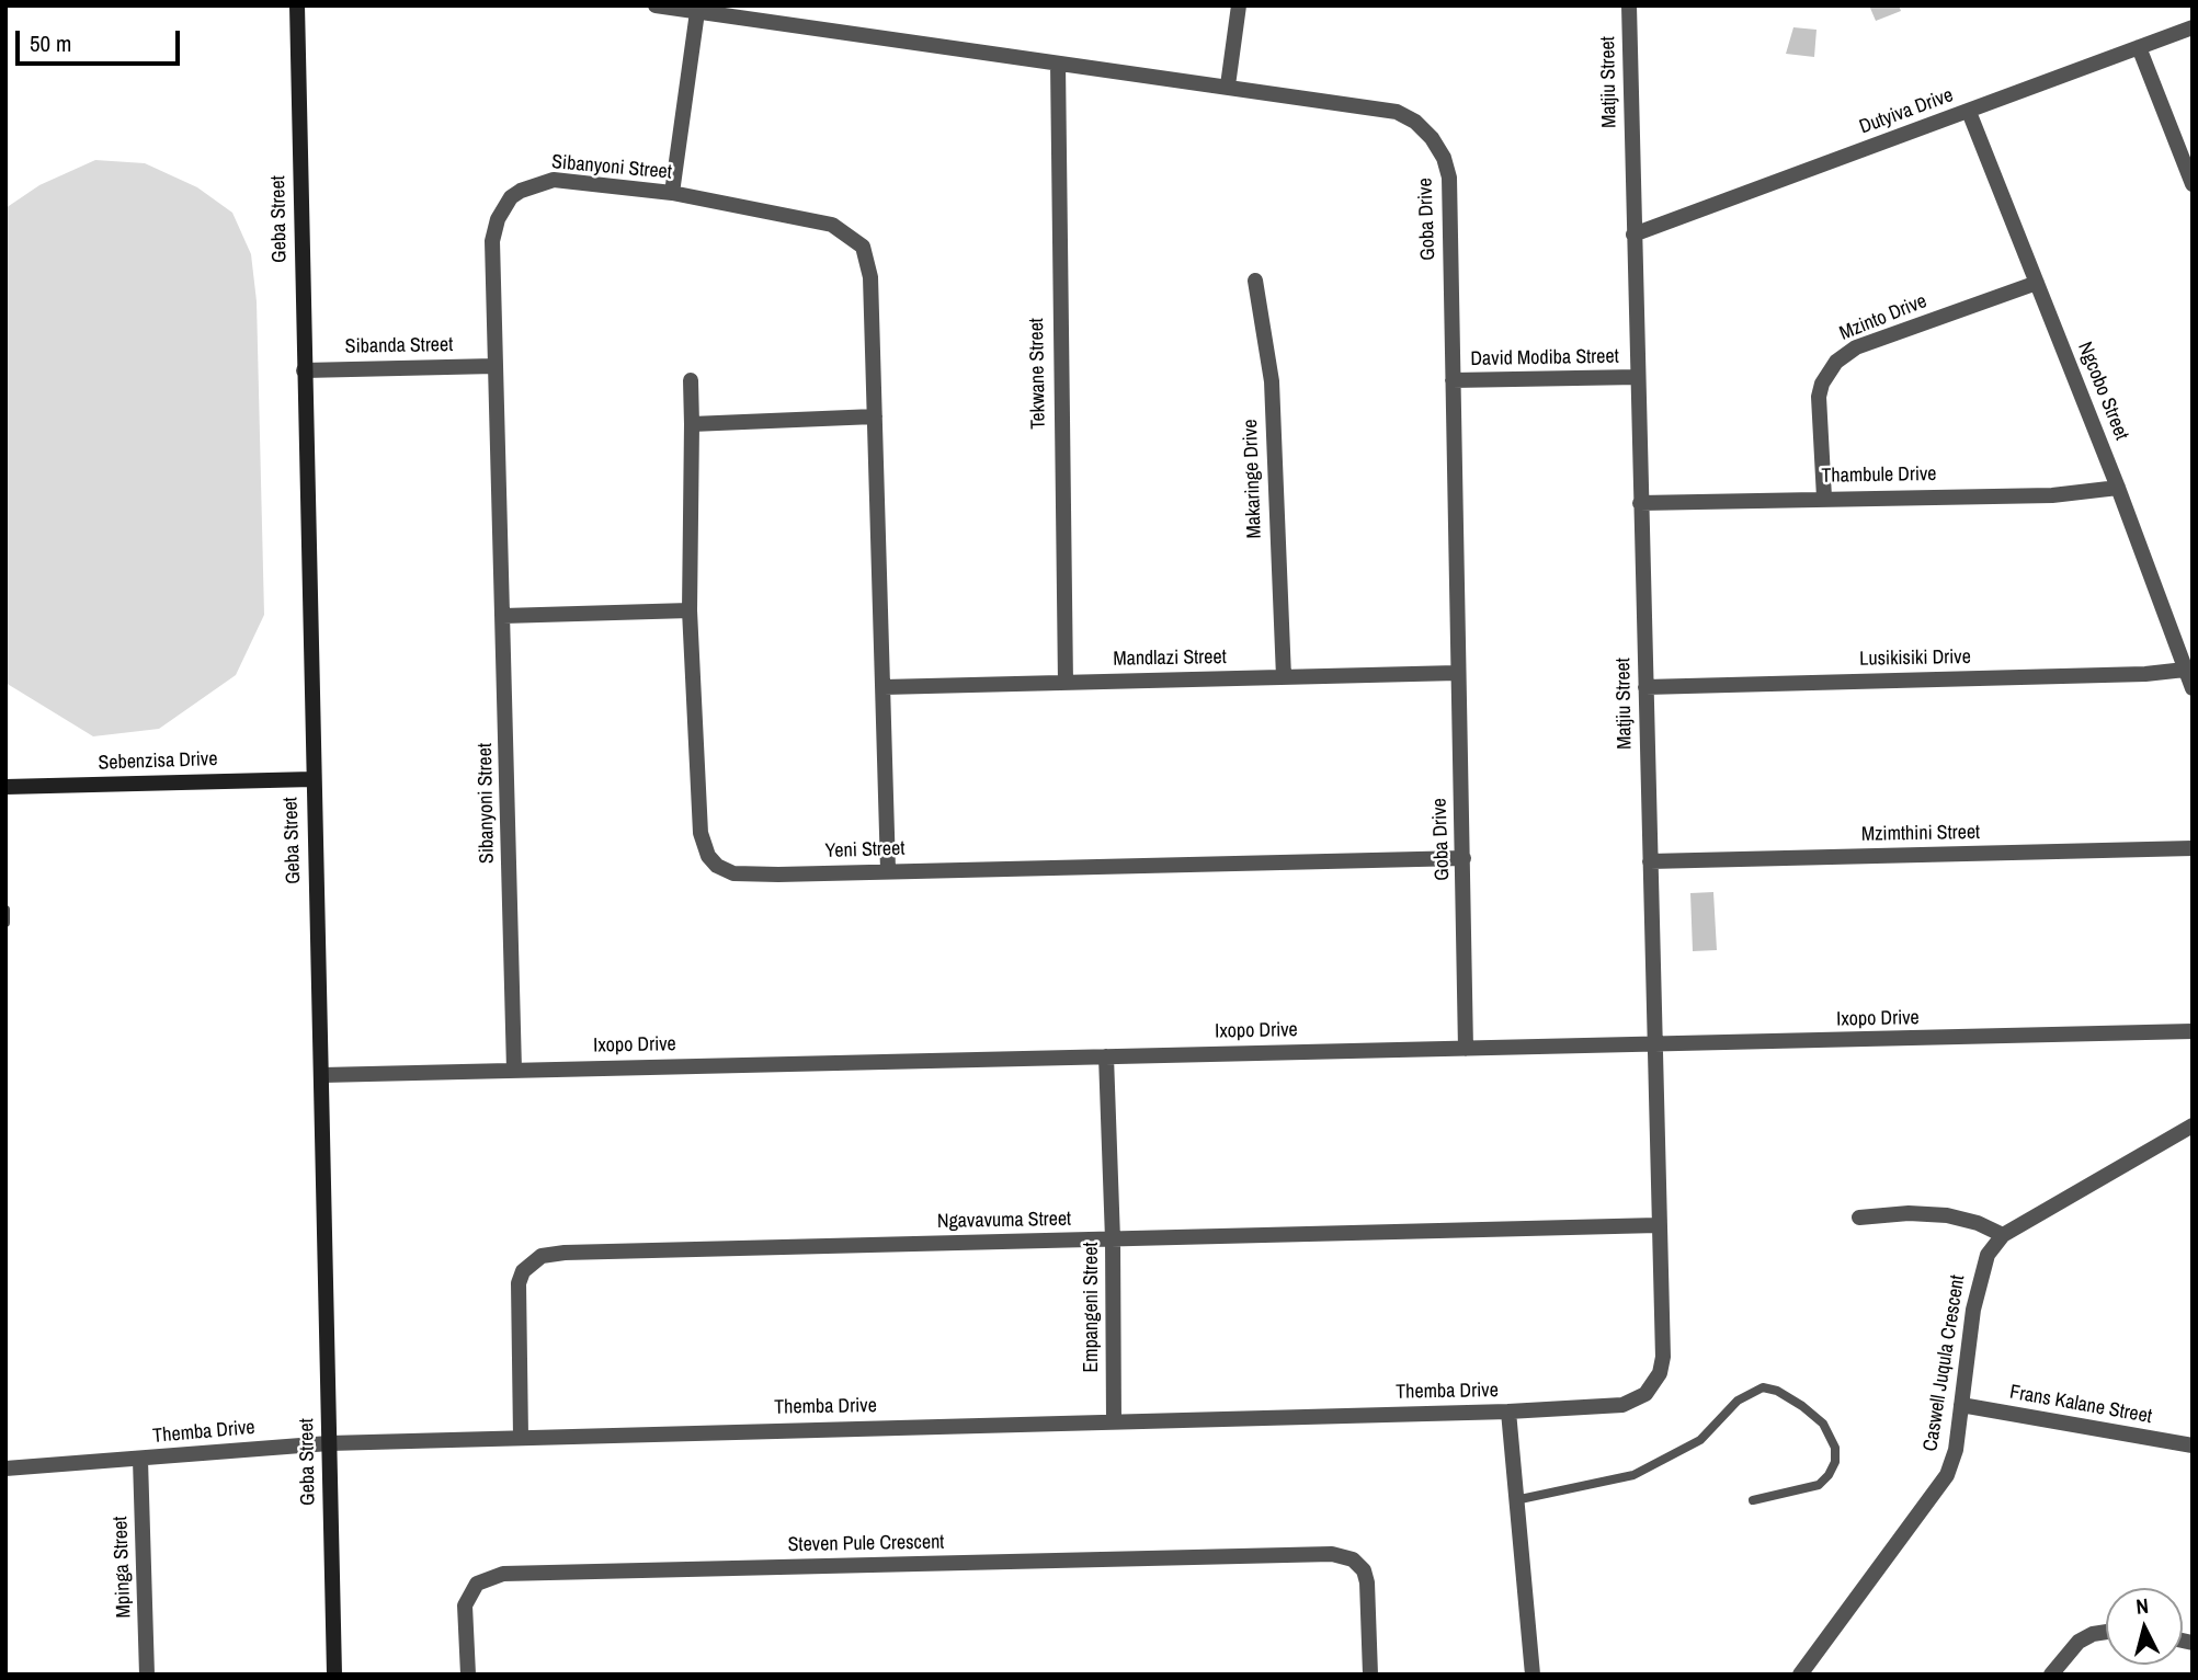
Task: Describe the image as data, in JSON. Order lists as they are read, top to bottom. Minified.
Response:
{"streets":{"street":["Matjiu Street","Dutyiva Drive","Sibanyoni Street","Geba Street","Goba Drive","Mzinto Drive","Sibanda Street","David Modiba Street","Tekwane Street","Ngcobo Street","Thambule Drive","Makaringe Drive","Mandlazi Street","Lusikisiki Drive","Sebenzisa Drive","Mzimthini Street","Yeni Street","Ixopo Drive","Ngavavuma Street","Empangeni Street","Caswell Juqula Crescent","Themba Drive","Frans Kalane Street","Steven Pule Crescent","Mpinga Street"]},"crossings":[["Matjiu Street","Dutyiva Drive"],["Matjiu Street","David Modiba Street"],["Matjiu Street","Thambule Drive"],["Matjiu Street","Lusikisiki Drive"],["Matjiu Street","Mzimthini Street"],["Matjiu Street","Ixopo Drive"],["Matjiu Street","Ngavavuma Street"],["Matjiu Street","Themba Drive"],["Dutyiva Drive","Ngcobo Street"],["Sibanyoni Street","Sibanda Street"],["Sibanyoni Street","Mandlazi Street"],["Sibanyoni Street","Yeni Street"],["Sibanyoni Street","Ixopo Drive"],["Geba Street","Sibanda Street"],["Geba Street","Sebenzisa Drive"],["Geba Street","Ixopo Drive"],["Geba Street","Themba Drive"],["Goba Drive","David Modiba Street"],["Goba Drive","Tekwane Street"],["Goba Drive","Mandlazi Street"],["Goba Drive","Yeni Street"],["Goba Drive","Ixopo Drive"],["Mzinto Drive","Ngcobo Street"],["Mzinto Drive","Thambule Drive"],["Tekwane Street","Mandlazi Street"],["Ngcobo Street","Thambule Drive"],["Ngcobo Street","Lusikisiki Drive"],["Makaringe Drive","Mandlazi Street"],["Ixopo Drive","Empangeni Street"],["Ngavavuma Street","Empangeni Street"],["Ngavavuma Street","Themba Drive"],["Empangeni Street","Themba Drive"],["Caswell Juqula Crescent","Frans Kalane Street"],["Themba Drive","Mpinga Street"]],"scale_bar":"50 m","north":"top"}
